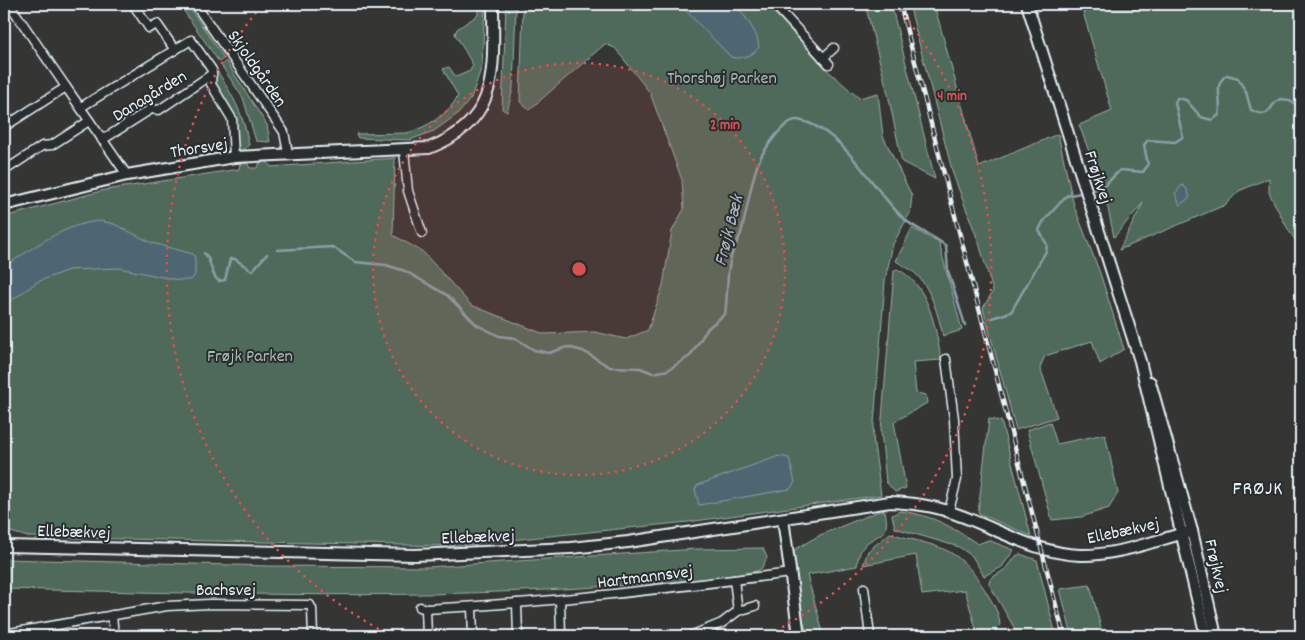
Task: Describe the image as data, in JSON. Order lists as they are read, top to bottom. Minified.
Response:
{"streets":{"street":["Skjoldgården","Danagården","Thorsvej","Frøjkvej","Ellebækvej","Hartmannsvej","Bachsvej"]},"crossings":[["Skjoldgården","Thorsvej"],["Danagården","Thorsvej"],["Frøjkvej","Ellebækvej"]],"districts":["FRØJK"],"water":["Frøjk Bæk"],"parks":["Thorshøj Parken","Frøjk Parken"],"rings":["4 min","2 min"]}
